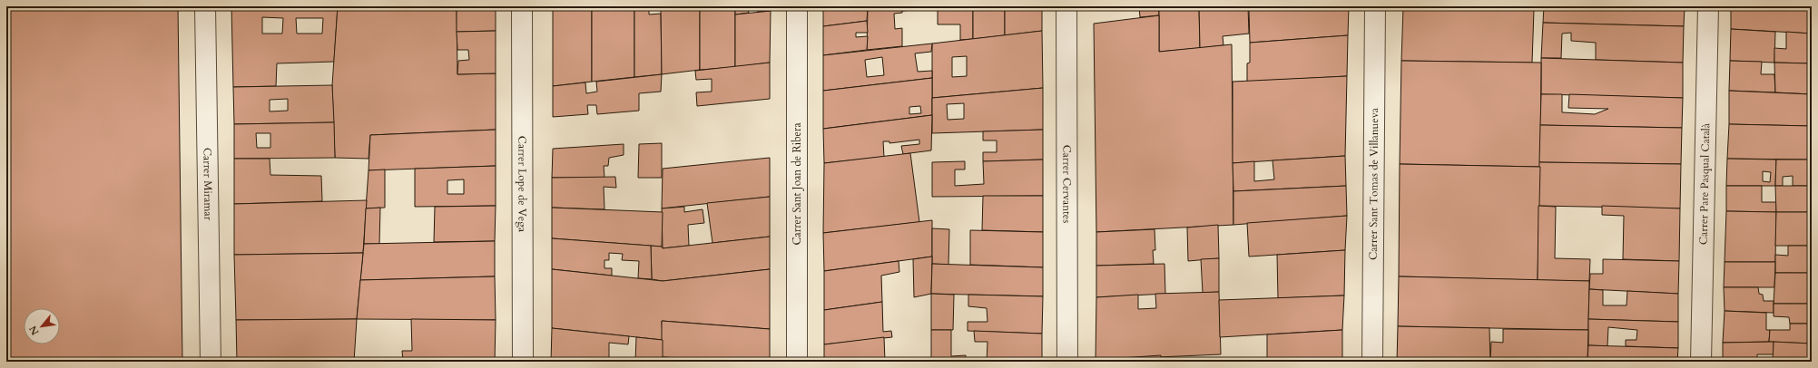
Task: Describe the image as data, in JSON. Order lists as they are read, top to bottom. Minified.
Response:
{"streets":{"street":["Carrer Miramar","Carrer Lope de Vega","Carrer Sant Joan de Ribera","Carrer Cervantes","Carrer Sant Tomas de Villanueva","Carrer Pare Pasqual Català"]},"north":"bottom left"}
